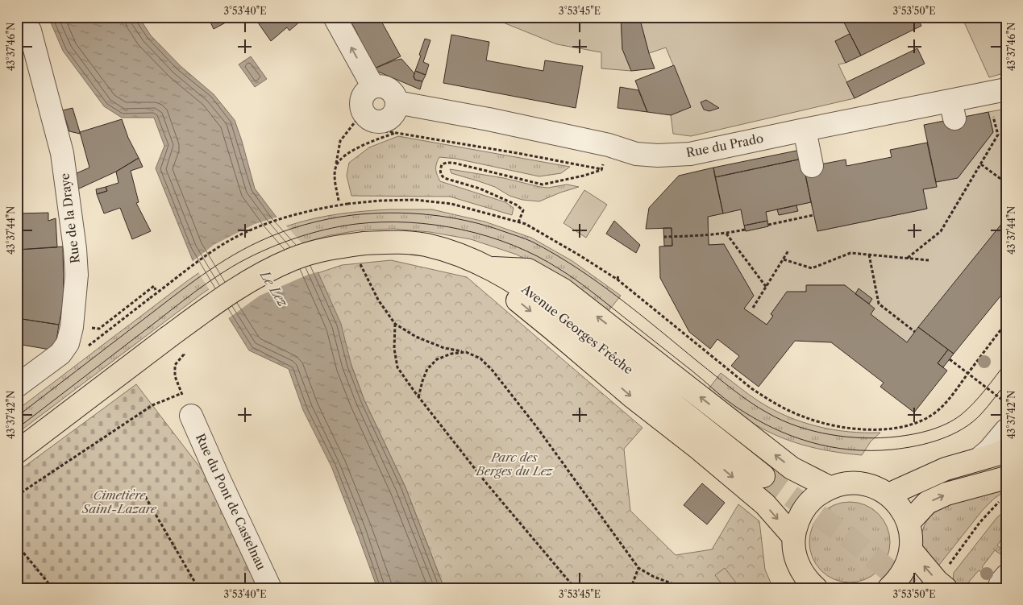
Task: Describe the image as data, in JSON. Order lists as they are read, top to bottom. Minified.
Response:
{"streets":{"main road":["Avenue Georges Frêche"],"street":["Rue du Prado","Rue de la Draye","Rue du Pont de Castelnau"]},"water":["Le Lez"],"parks":["Parc des Berges du Lez","Cimetière Saint-Lazare"],"coordinates":["3°53'40\"E","3°53'45\"E","3°53'50\"E","43°37'46\"N","43°37'44\"N","43°37'42\"N"]}
